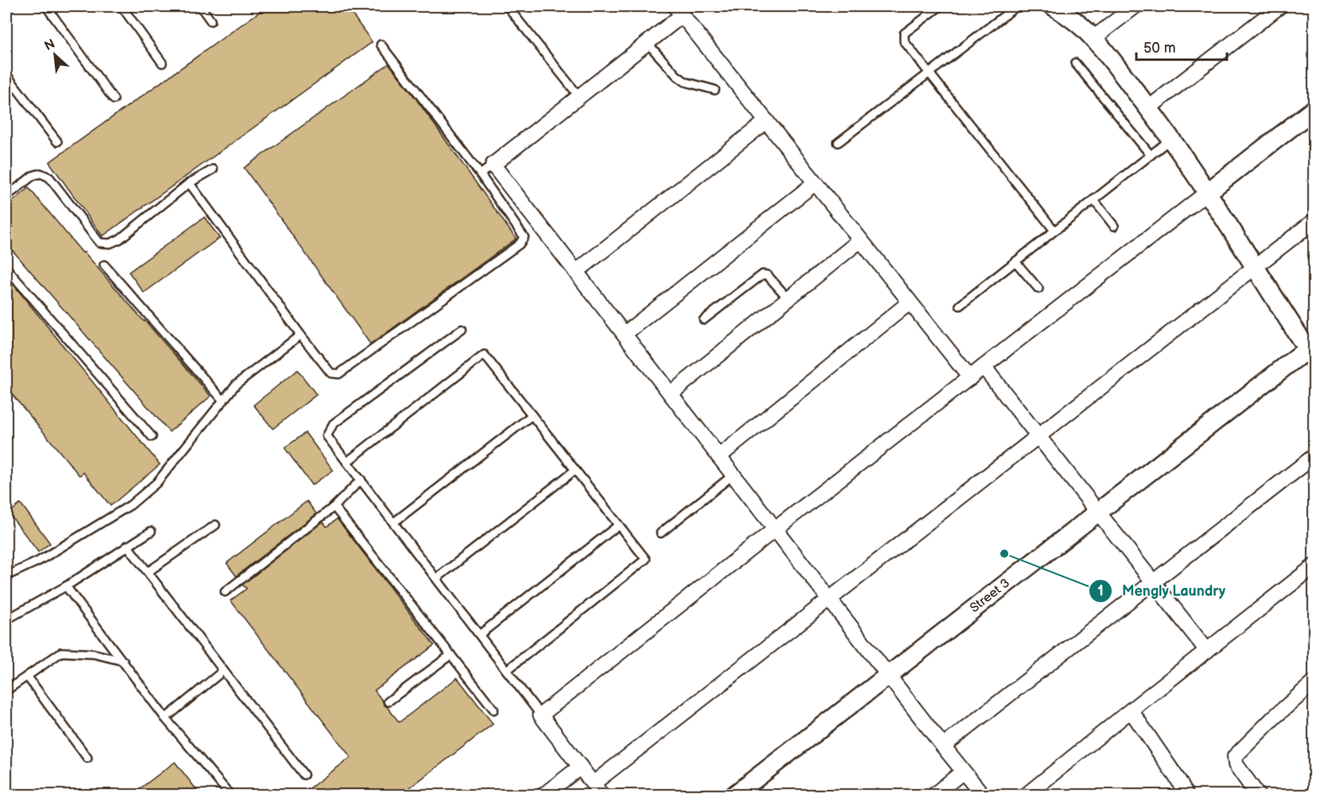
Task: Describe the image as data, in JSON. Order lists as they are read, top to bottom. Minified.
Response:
{"streets":{"street":["Street 3"]},"places":["Mengly Laundry"],"scale_bar":"50 m","north":"top left"}
